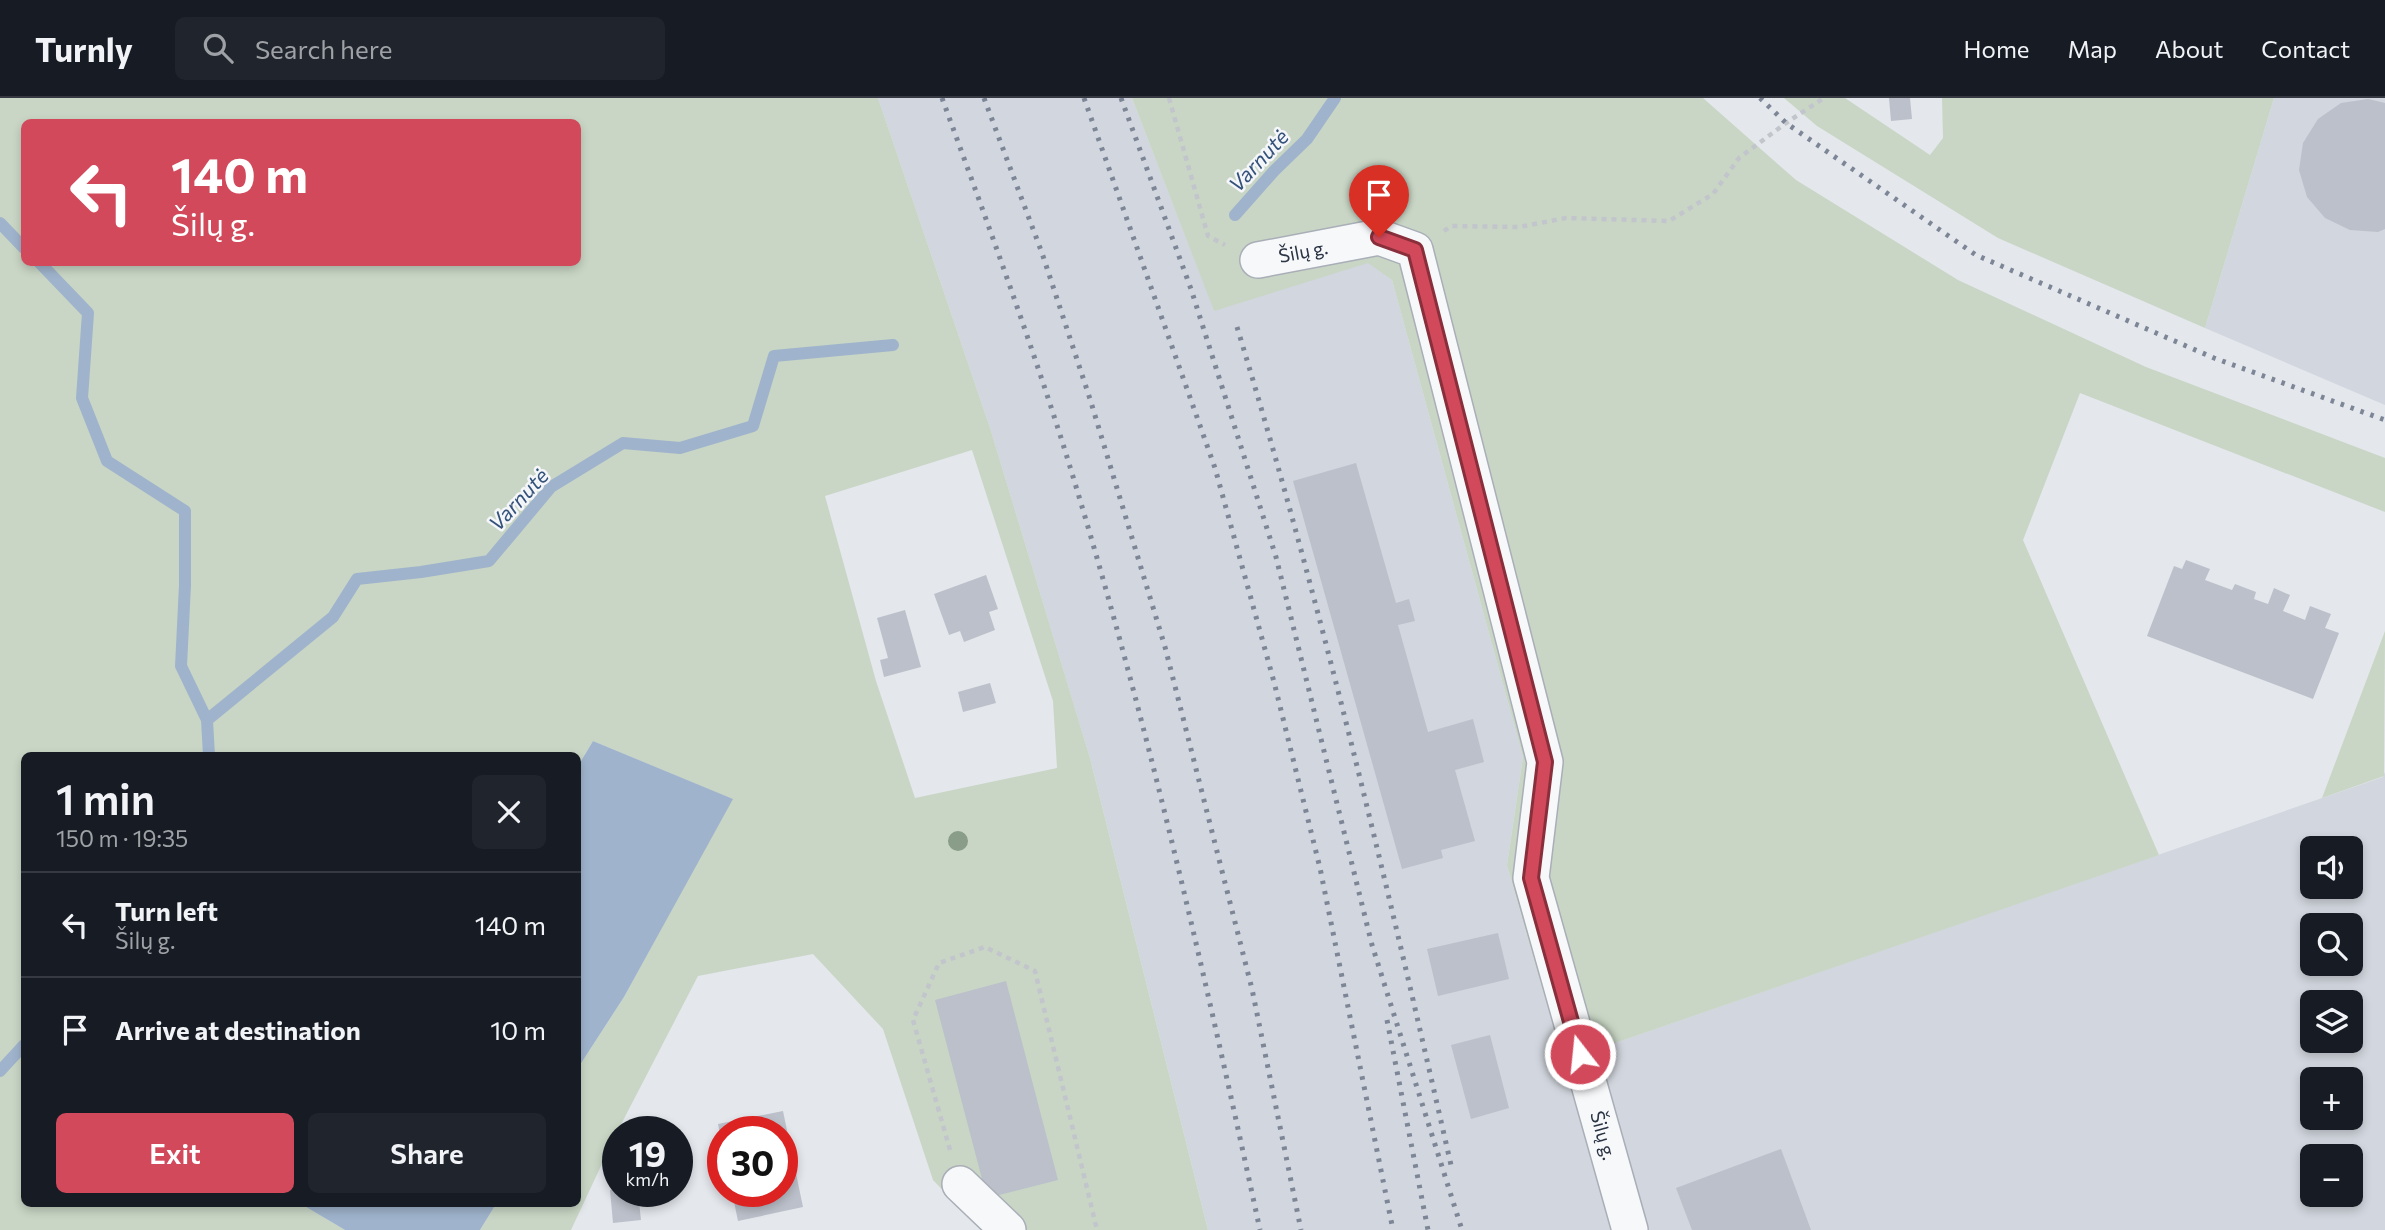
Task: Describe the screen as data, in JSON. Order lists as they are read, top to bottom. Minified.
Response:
{"streets":{"street":["Šilų g."]},"water":["Varnutė"],"page":{"header":"Turnly","search":"Search here","nav":["Home","Map","About","Contact"],"turn":["140 m","Šilų g."],"heading":["1 min","150 m · 19:35"],"map_buttons":["+","−"],"list":[{"name":"Turn left","note":"Šilų g.","value":"140 m"},{"name":"Arrive at destination","value":"10 m"}],"buttons":["Exit","Share"],"speed":"19 km/h","limit":"30"}}
